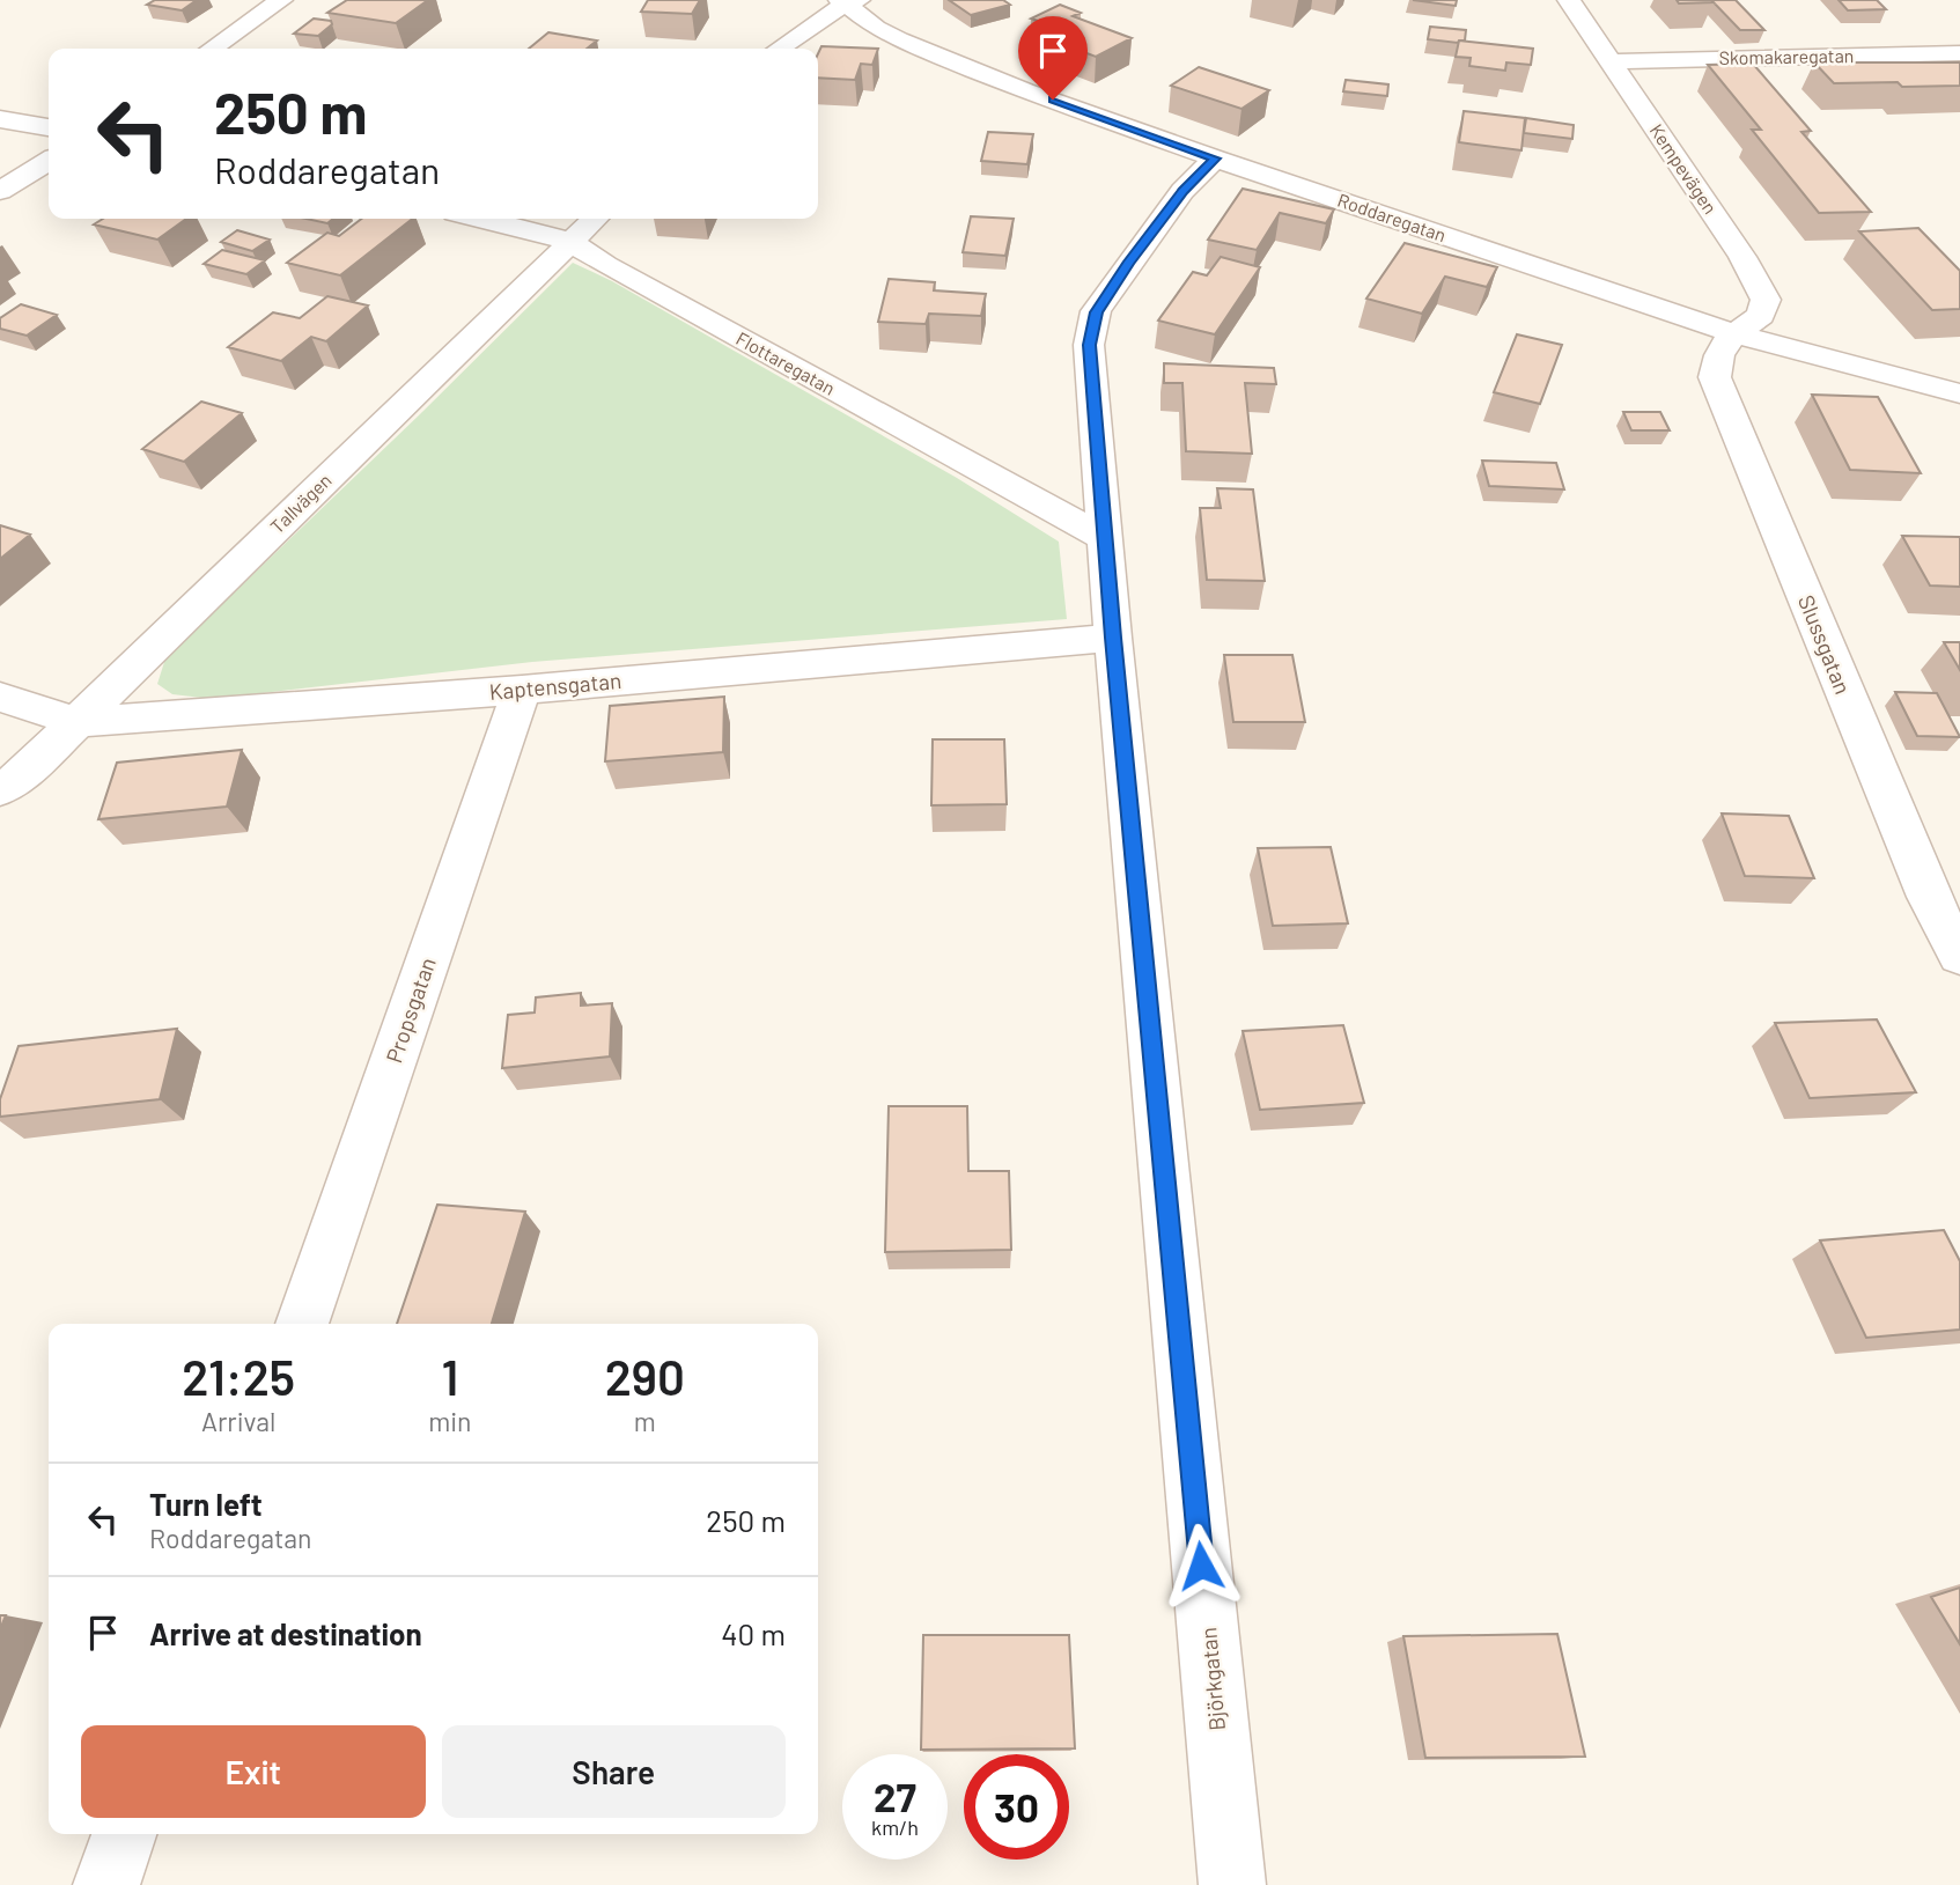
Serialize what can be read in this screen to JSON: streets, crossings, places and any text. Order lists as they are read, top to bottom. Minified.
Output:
{"streets":{"street":["Skomakaregatan","Kempevägen","Roddaregatan","Flottaregatan","Tallvägen","Slussgatan","Kaptensgatan","Propsgatan","Björkgatan"]},"crossings":[["Skomakaregatan","Kempevägen"],["Kempevägen","Roddaregatan"],["Kempevägen","Slussgatan"],["Roddaregatan","Slussgatan"],["Roddaregatan","Björkgatan"],["Flottaregatan","Tallvägen"],["Flottaregatan","Björkgatan"],["Tallvägen","Kaptensgatan"],["Kaptensgatan","Propsgatan"],["Kaptensgatan","Björkgatan"]],"page":{"turn":["250 m","Roddaregatan"],"eta":["21:25","Arrival","1","min","290","m"],"list":[{"name":"Turn left","note":"Roddaregatan","value":"250 m"},{"name":"Arrive at destination","value":"40 m"}],"buttons":["Exit","Share"],"speed":"27 km/h","limit":"30"}}
